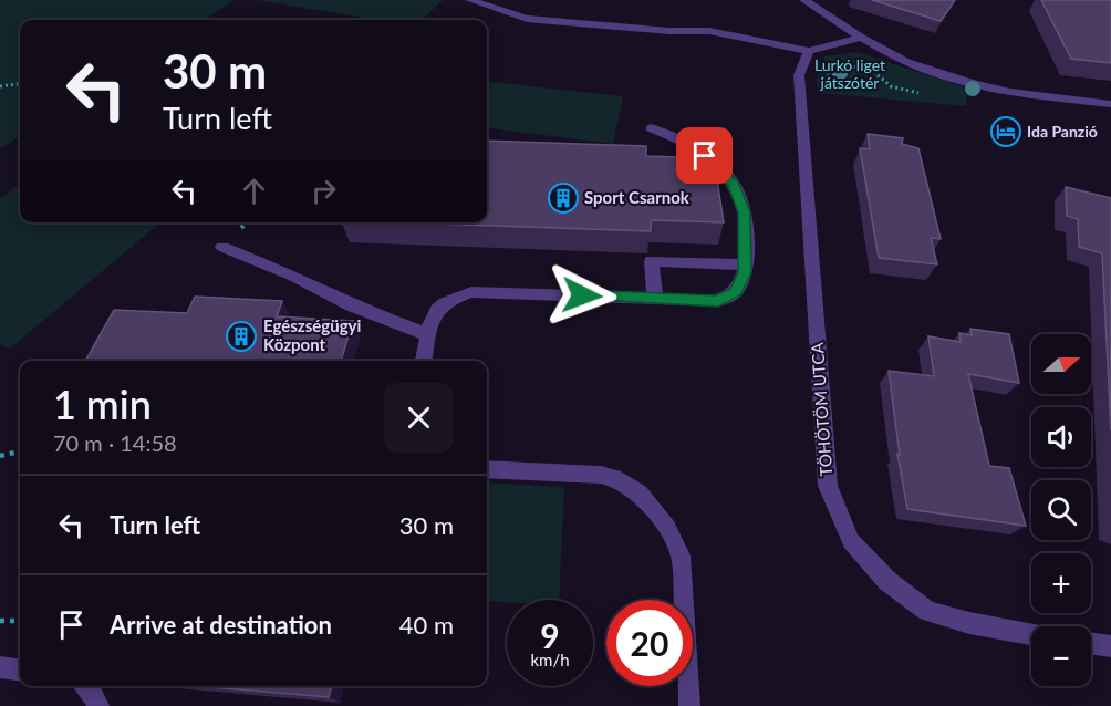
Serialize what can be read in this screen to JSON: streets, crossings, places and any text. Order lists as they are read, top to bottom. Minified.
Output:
{"streets":{"street":["TÖHÖTÖM UTCA"]},"parks":["Lurkó liget játszótér"],"places":{"hotel":["Ida Panzió"],"building":["Sport Csarnok","Egészségügyi Központ"]},"north":"right","page":{"turn":["30 m","Turn left"],"map_buttons":["+","−"],"heading":["1 min","70 m · 14:58"],"list":[{"name":"Turn left","value":"30 m"},{"name":"Arrive at destination","value":"40 m"}],"speed":"9 km/h","limit":"20"}}
